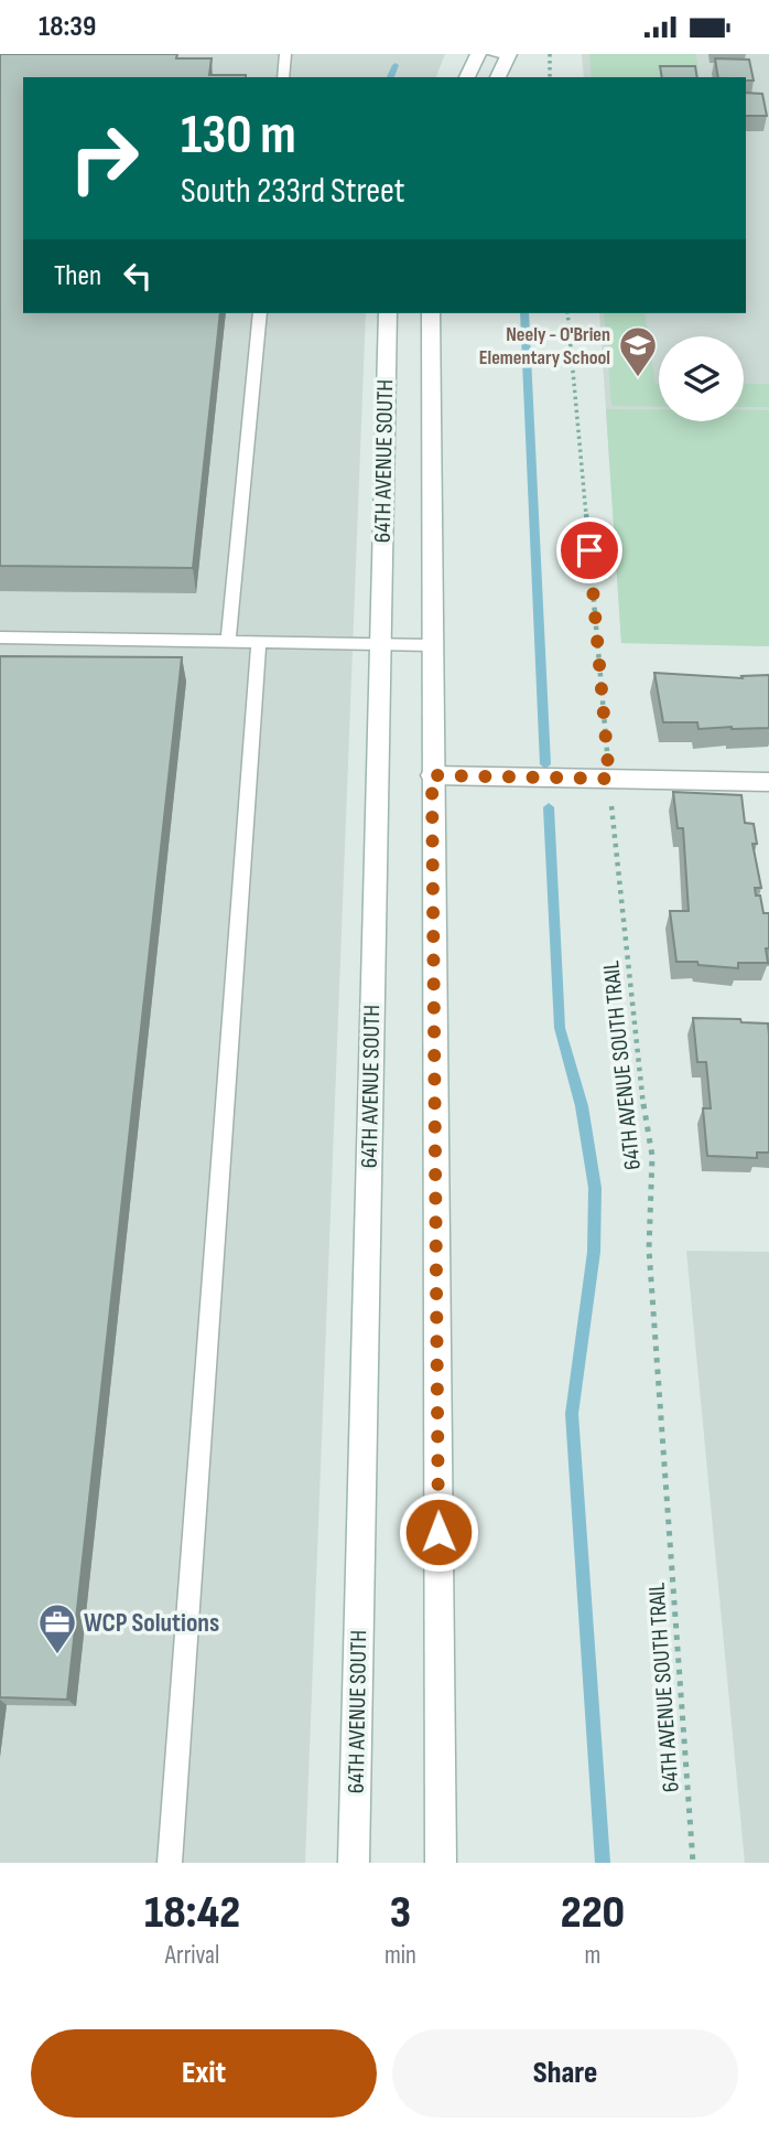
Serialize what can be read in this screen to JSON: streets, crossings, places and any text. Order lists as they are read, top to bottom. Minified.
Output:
{"streets":{"street":["64TH AVENUE SOUTH"],"path":["64TH AVENUE SOUTH TRAIL"]},"places":{"school or university":["Neely - O'Brien Elementary School"],"office":["WCP Solutions"]},"page":{"status":"18:39","turn":["130 m","South 233rd Street"],"then":"Then","eta":["18:42","Arrival","3","min","220","m"],"buttons":["Exit","Share"]}}
